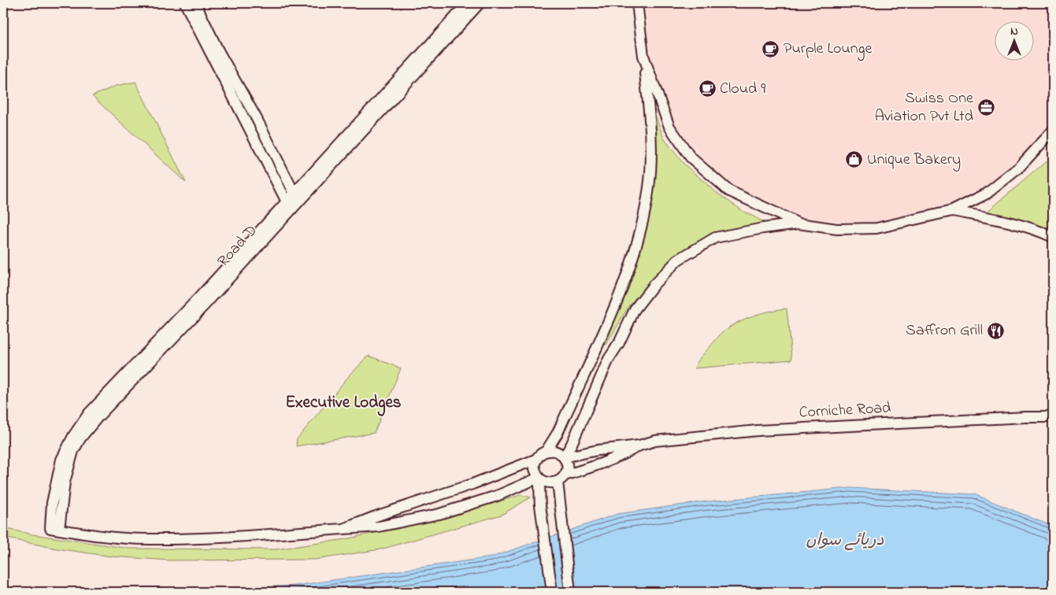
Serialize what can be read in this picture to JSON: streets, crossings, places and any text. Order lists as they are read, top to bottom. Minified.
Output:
{"streets":{"street":["Road D","Corniche Road"]},"districts":["Executive Lodges"],"water":["دریائے سواں"],"places":{"cafe":["Purple Lounge","Cloud 9"],"office":["Swiss One Aviation Pvt Ltd"],"shop":["Unique Bakery"],"restaurant":["Saffron Grill"]},"north":"top"}
